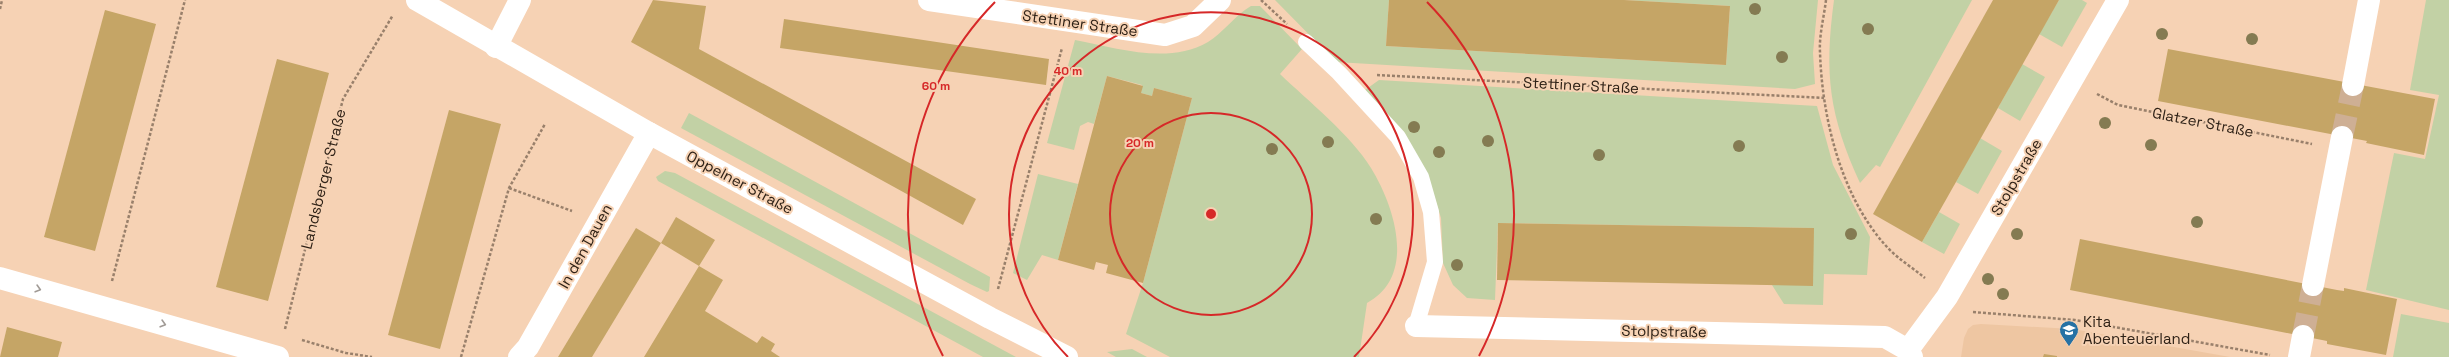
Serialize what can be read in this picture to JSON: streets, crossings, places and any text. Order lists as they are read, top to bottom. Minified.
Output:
{"streets":{"street":["Stettiner Straße","Stolpstraße","Oppelner Straße","In den Dauen"],"path":["Glatzer Straße","Landsberger Straße"]},"crossings":[["Glatzer Straße","Stolpstraße"],["Oppelner Straße","In den Dauen"]],"places":{"school or university":["Kita Abenteuerland"]},"rings":["40 m","60 m","20 m"]}
